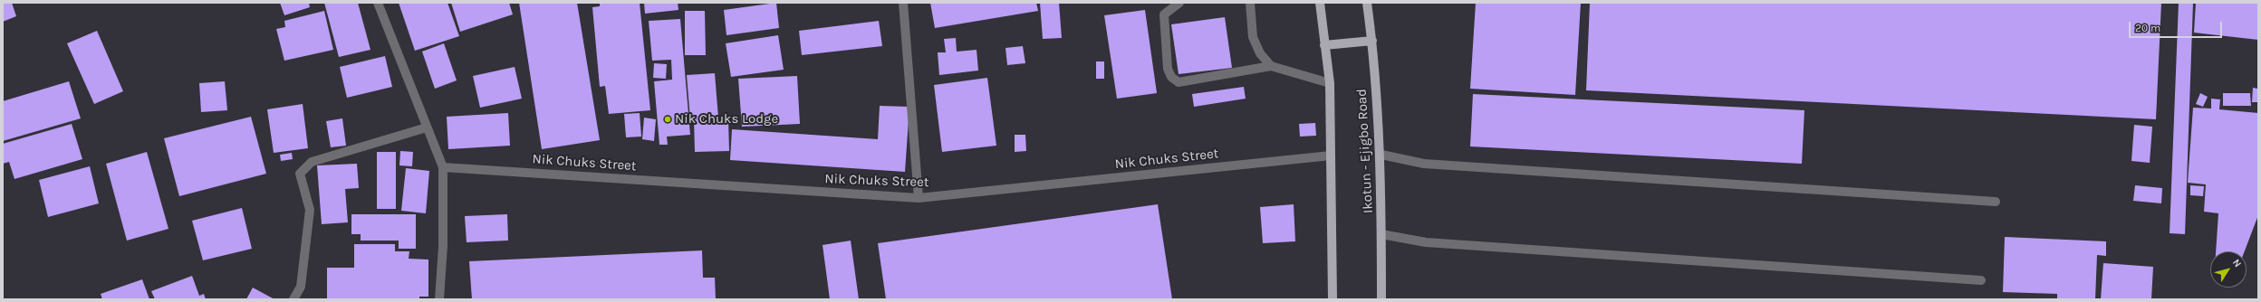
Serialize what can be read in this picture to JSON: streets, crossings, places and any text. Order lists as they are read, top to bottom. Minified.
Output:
{"streets":{"main road":["Ikotun - Ejigbo Road"],"street":["Nik Chuks Street"]},"places":["Nik Chuks Lodge"],"scale_bar":"20 m","north":"top right"}
